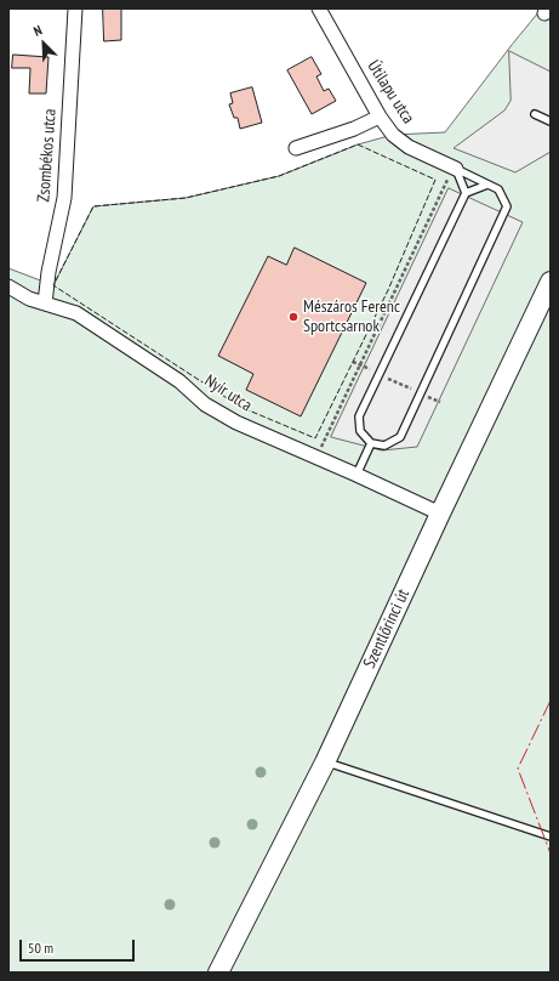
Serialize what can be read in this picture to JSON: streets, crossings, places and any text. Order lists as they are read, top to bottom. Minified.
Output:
{"streets":{"main road":["Szentlőrinci út"],"street":["Útilapu utca","Zsombékos utca","Nyír utca"]},"crossings":[["Zsombékos utca","Nyír utca"],["Nyír utca","Szentlőrinci út"]],"places":["Mészáros Ferenc Sportcsarnok"],"scale_bar":"50 m","north":"top left"}
